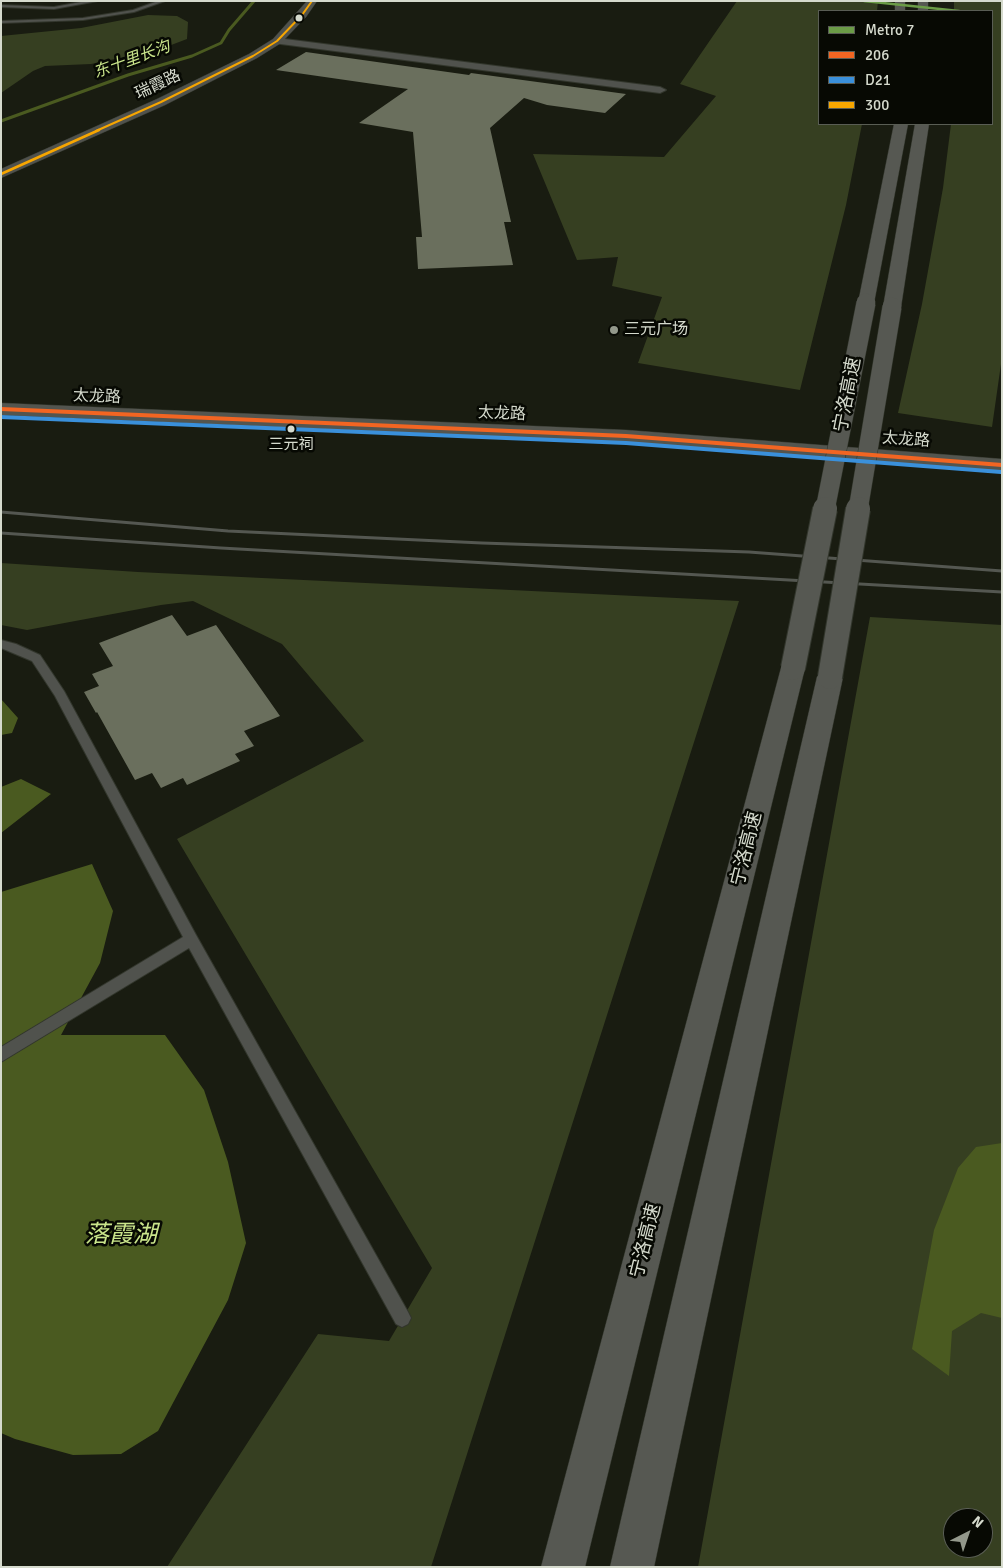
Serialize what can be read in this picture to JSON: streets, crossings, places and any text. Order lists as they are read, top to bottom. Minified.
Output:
{"streets":{"highway":["宁洛高速"],"main road":["太龙路"],"street":["瑞霞路"]},"water":["东十里长沟","落霞湖"],"places":["三元广场","三元祠"],"lines":["metro line 7","transit line 300","transit line 206","transit line D21"],"legend":["Metro 7","206","D21","300"],"north":"top right"}
